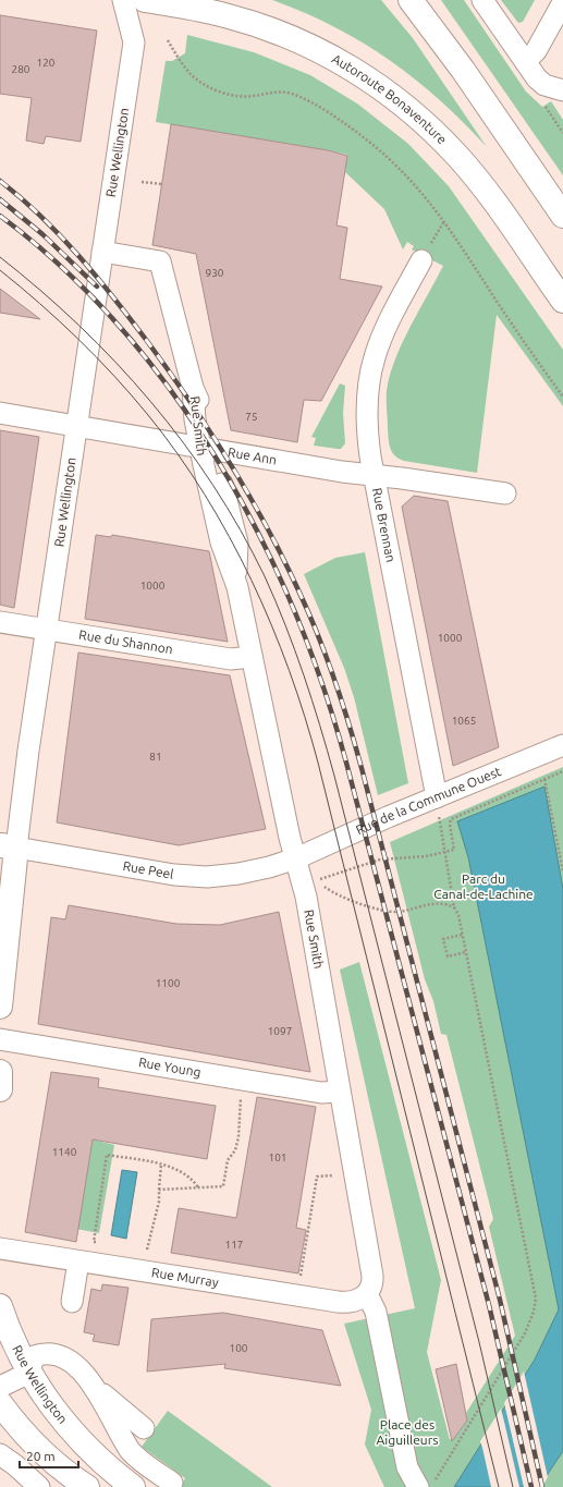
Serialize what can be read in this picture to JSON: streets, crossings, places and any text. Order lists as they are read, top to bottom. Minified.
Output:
{"streets":{"main road":["Autoroute Bonaventure","Rue Wellington"],"street":["Rue Smith","Rue Ann","Rue Brennan","Rue du Shannon","Rue de la Commune Ouest","Rue Peel","Rue Young","Rue Murray"]},"crossings":[["Rue Wellington","Rue Smith"],["Rue Wellington","Rue Ann"],["Rue Wellington","Rue du Shannon"],["Rue Wellington","Rue Peel"],["Rue Smith","Rue Ann"],["Rue Smith","Rue du Shannon"],["Rue Smith","Rue de la Commune Ouest"],["Rue Smith","Rue Peel"],["Rue Smith","Rue Young"],["Rue Smith","Rue Murray"],["Rue Ann","Rue Brennan"],["Rue Brennan","Rue de la Commune Ouest"],["Rue de la Commune Ouest","Rue Peel"]],"parks":["Parc du Canal-de-Lachine","Place des Aiguilleurs"],"house_numbers":["120","280","930","75","1000","1000","1065","81","1100","1097","1140","101","117","100"],"scale_bar":"20 m"}
